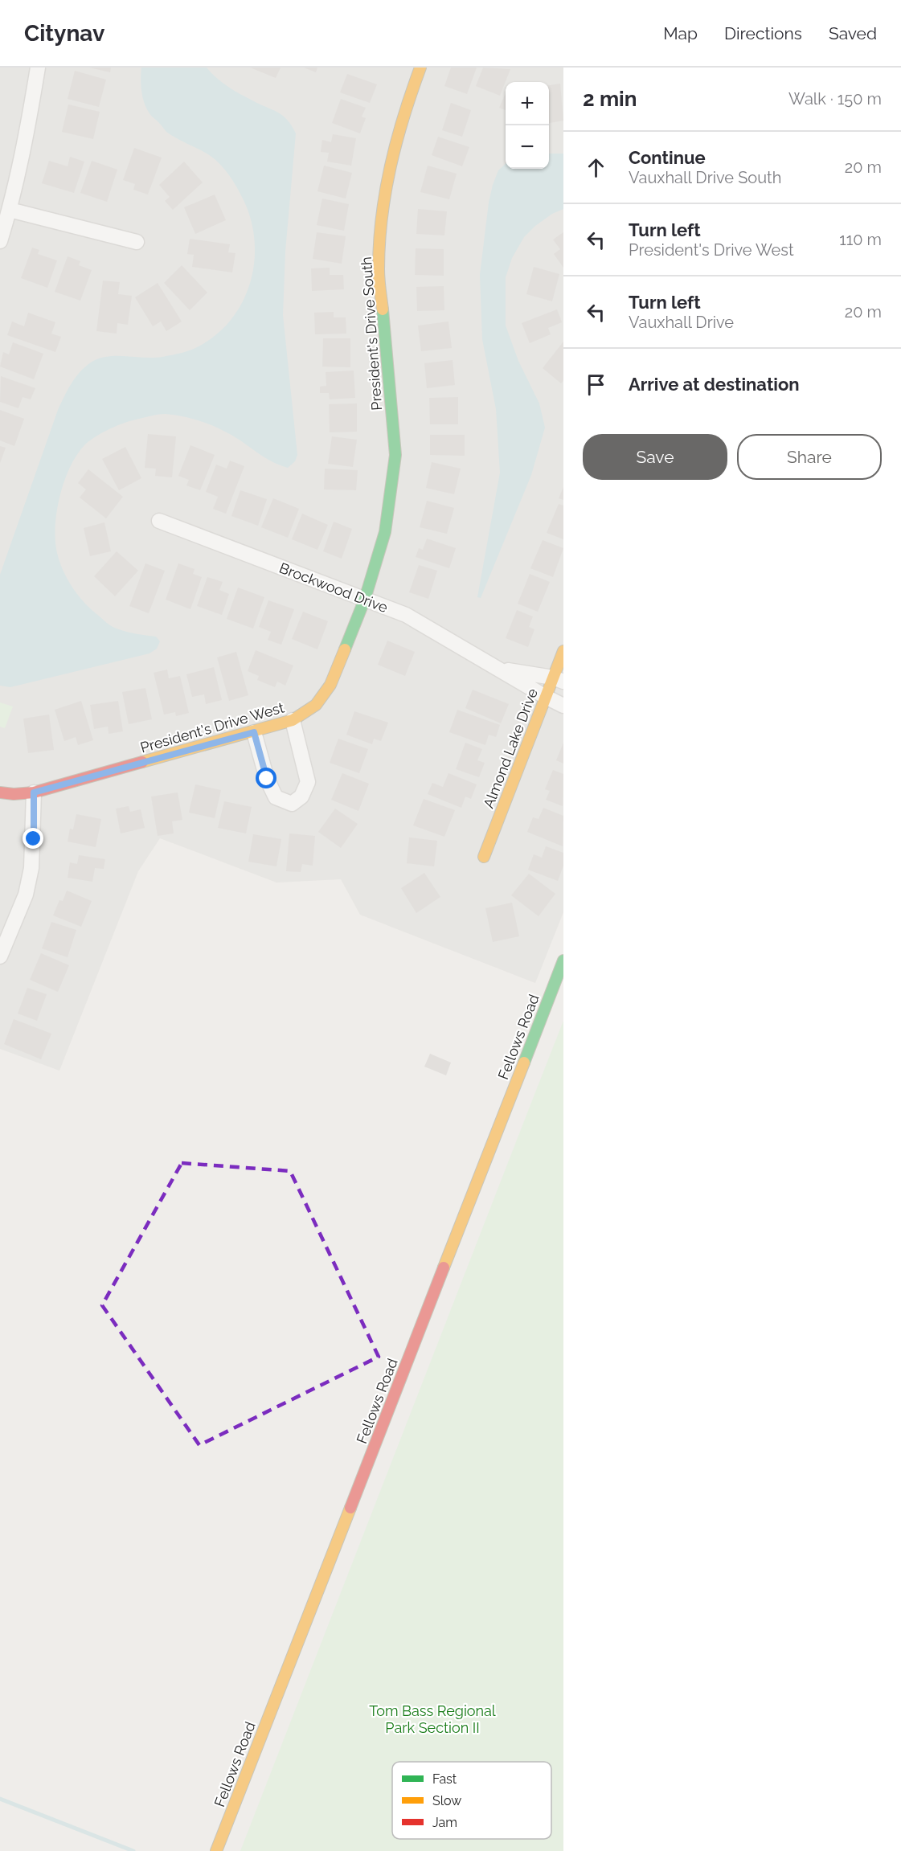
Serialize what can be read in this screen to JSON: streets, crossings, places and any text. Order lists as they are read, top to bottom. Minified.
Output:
{"streets":{"street":["President's Drive South","Brockwood Drive","President's Drive West","Almond Lake Drive","Fellows Road"]},"crossings":[["President's Drive South","Brockwood Drive"],["President's Drive South","President's Drive West"],["Brockwood Drive","President's Drive West"],["Brockwood Drive","Almond Lake Drive"]],"parks":["Tom Bass Regional Park Section II"],"legend":["Fast","Slow","Jam"],"page":{"header":"Citynav","nav":["Map","Directions","Saved"],"heading":["2 min","Walk · 150 m"],"map_buttons":["+","−"],"list":[["Continue","Vauxhall Drive South","20 m"],["Turn left","President's Drive West","110 m"],["Turn left","Vauxhall Drive","20 m"],"Arrive at destination"],"buttons":["Save","Share"]}}
